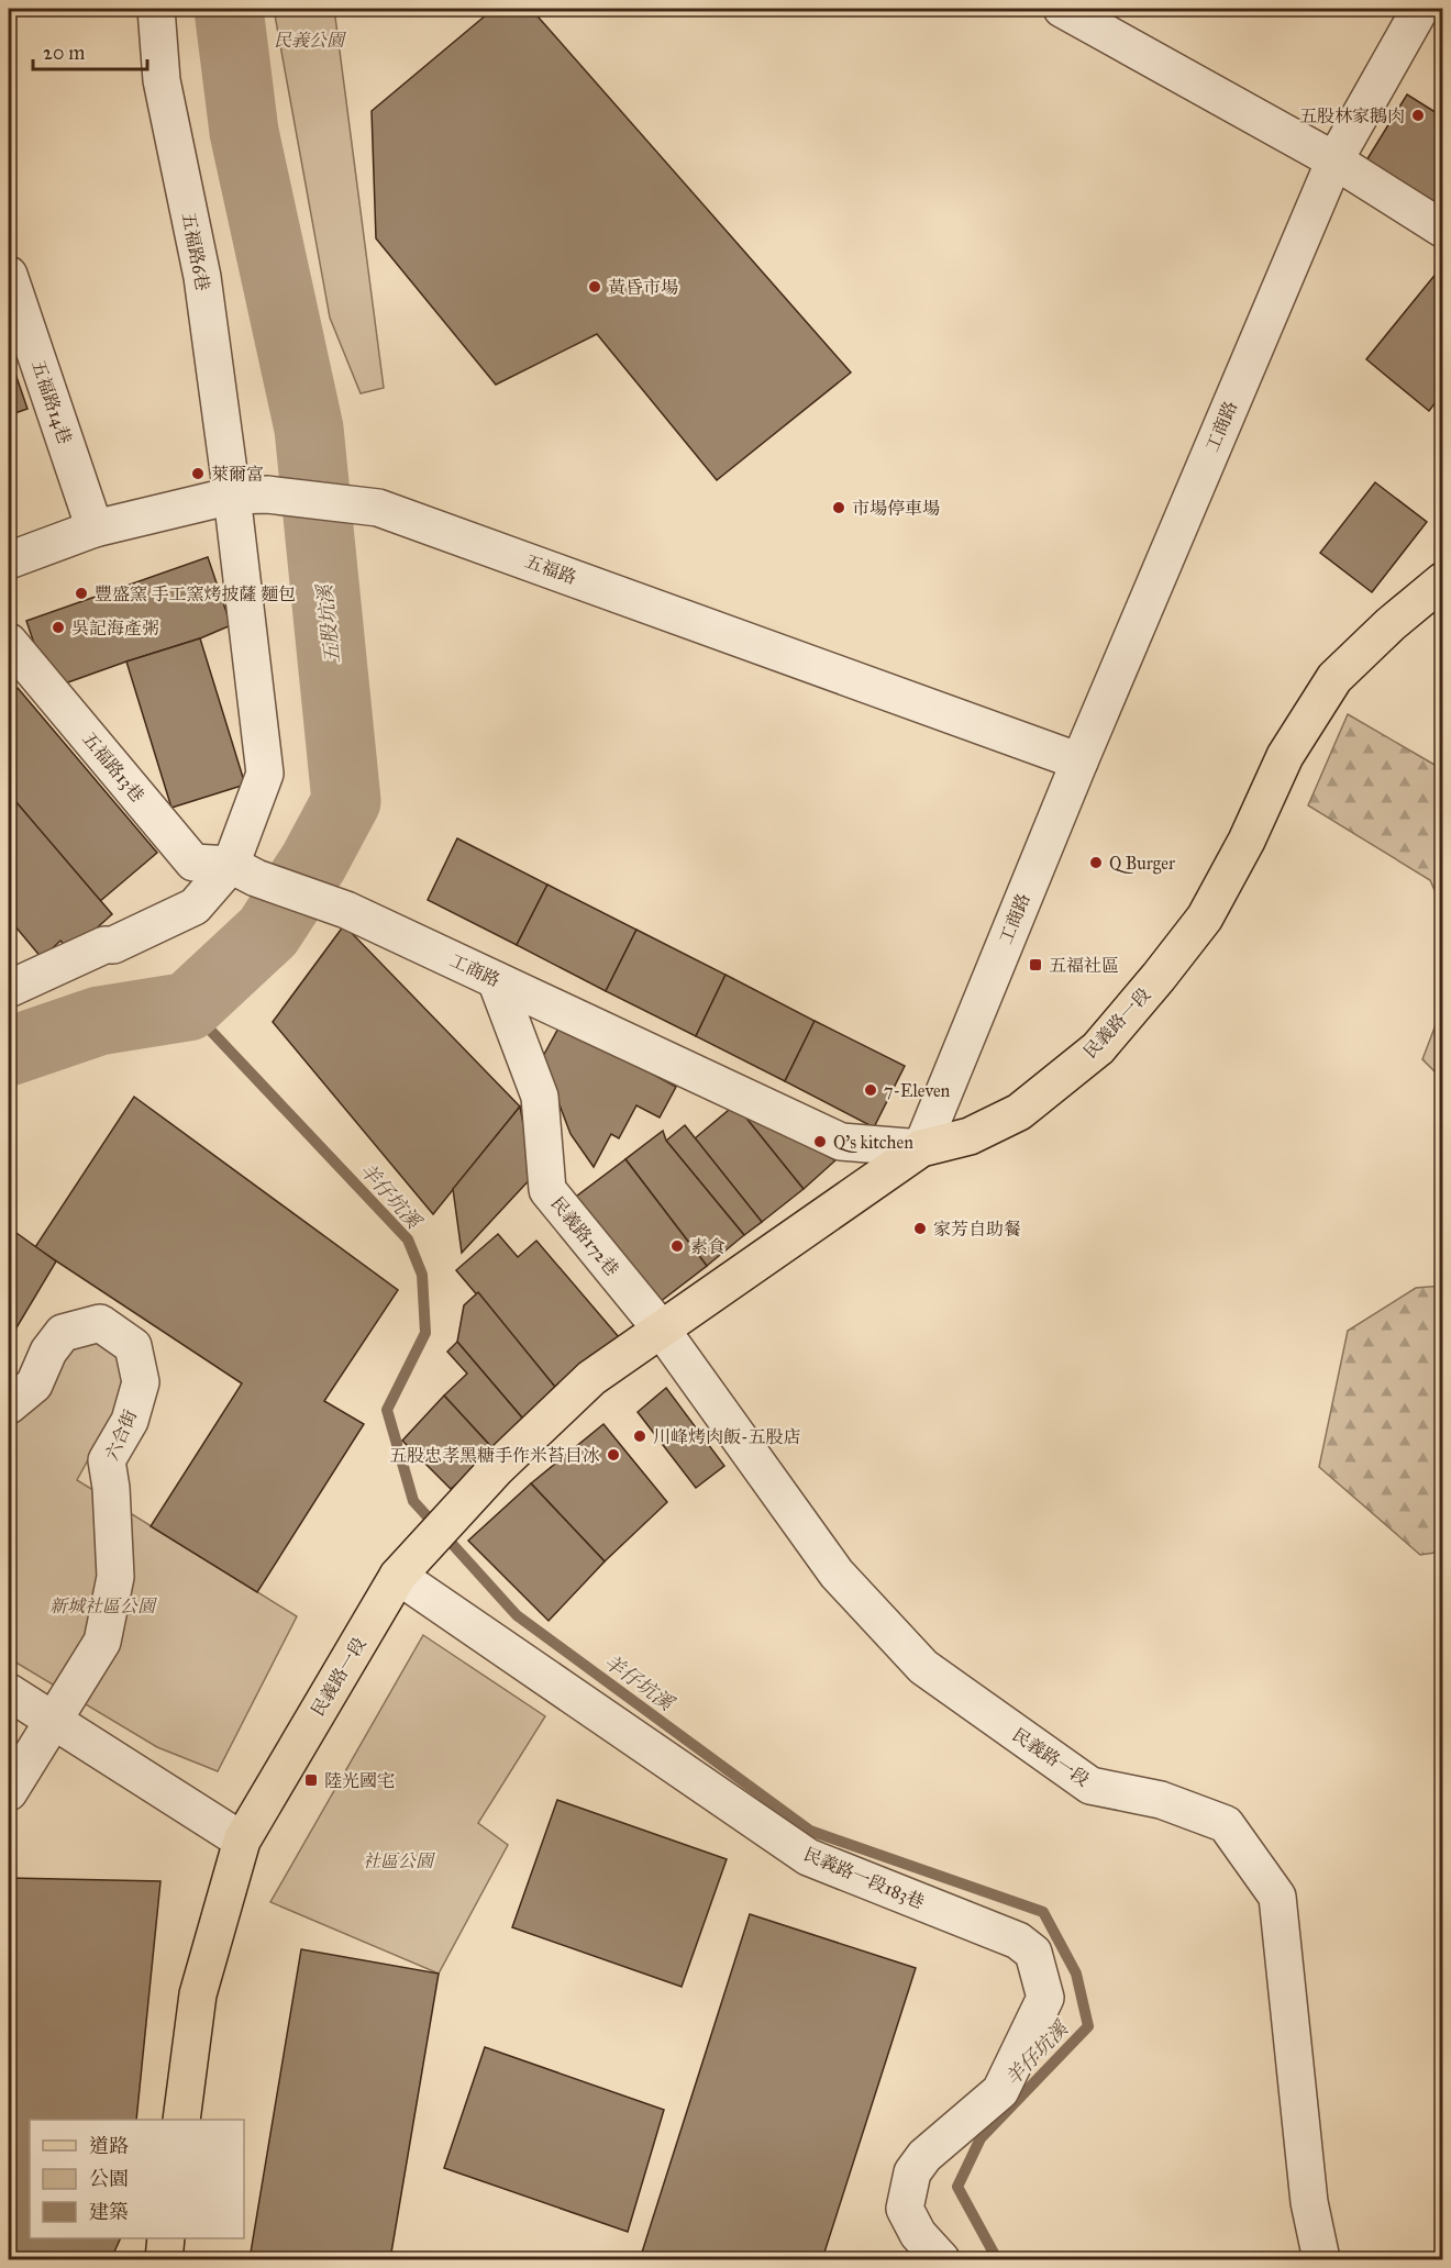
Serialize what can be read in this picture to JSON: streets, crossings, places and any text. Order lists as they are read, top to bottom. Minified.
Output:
{"streets":{"main road":["民義路一段"],"street":["五福路6巷","五福路14巷","工商路","五福路","五福路13巷","民義路172巷","六合街","民義路一段183巷"]},"crossings":[["五福路6巷","工商路"],["五福路6巷","五福路"],["五福路6巷","五福路13巷"],["五福路14巷","五福路"],["工商路","五福路"],["工商路","五福路13巷"],["工商路","民義路一段"],["工商路","民義路172巷"],["民義路一段","民義路172巷"],["民義路一段","民義路一段183巷"]],"water":["五股坑溪","羊仔坑溪"],"parks":["民義公園","新城社區公園","社區公園"],"places":{"other":["五股林家鵝肉","黃昏市場","萊爾富","市場停車場","豐盛窯 手工窯烤披薩 麵包","吳記海產粥","Q Burger","7-Eleven","Q's kitchen","家芳自助餐","素食","川峰烤肉飯-五股店","五股忠孝黑糖手作米苔目冰"],"transit":["五福社區","陸光國宅"]},"legend":["道路","公園","建築"],"scale_bar":"20 m"}
